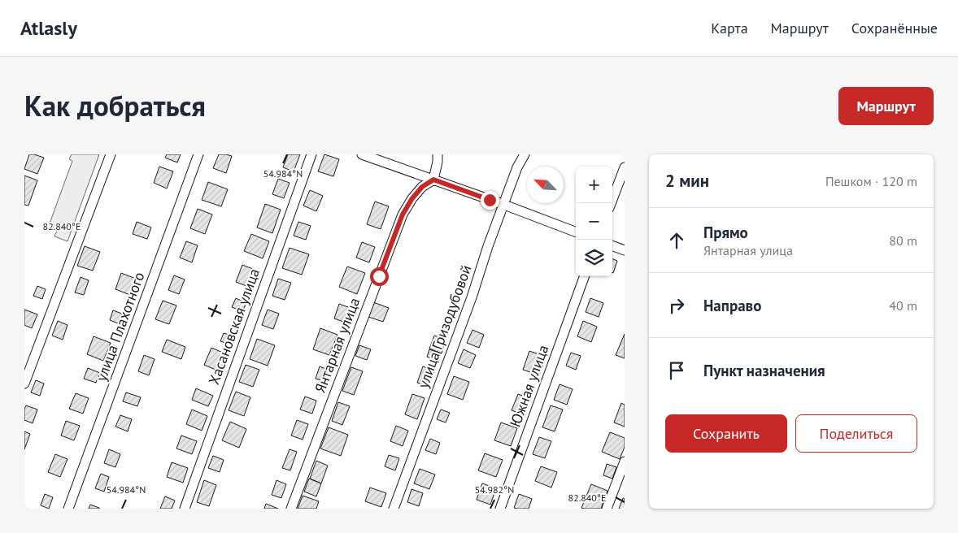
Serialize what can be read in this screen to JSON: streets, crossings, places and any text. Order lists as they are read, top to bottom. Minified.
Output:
{"streets":{"street":["улица Плахотного","Хасановская улица","улица Гризодубовой","Янтарная улица","Южная улица"]},"north":"top left","page":{"header":"Atlasly","nav":["Карта","Маршрут","Сохранённые"],"title":"Как добраться","buttons":["Маршрут",["Сохранить","Поделиться"]],"heading":["2 мин","Пешком · 120 m"],"map_buttons":["+","−"],"list":[["Прямо","Янтарная улица","80 m"],["Направо","40 m"],"Пункт назначения"]},"coordinates":["54.984°N","82.840°E","54.982°N"]}
